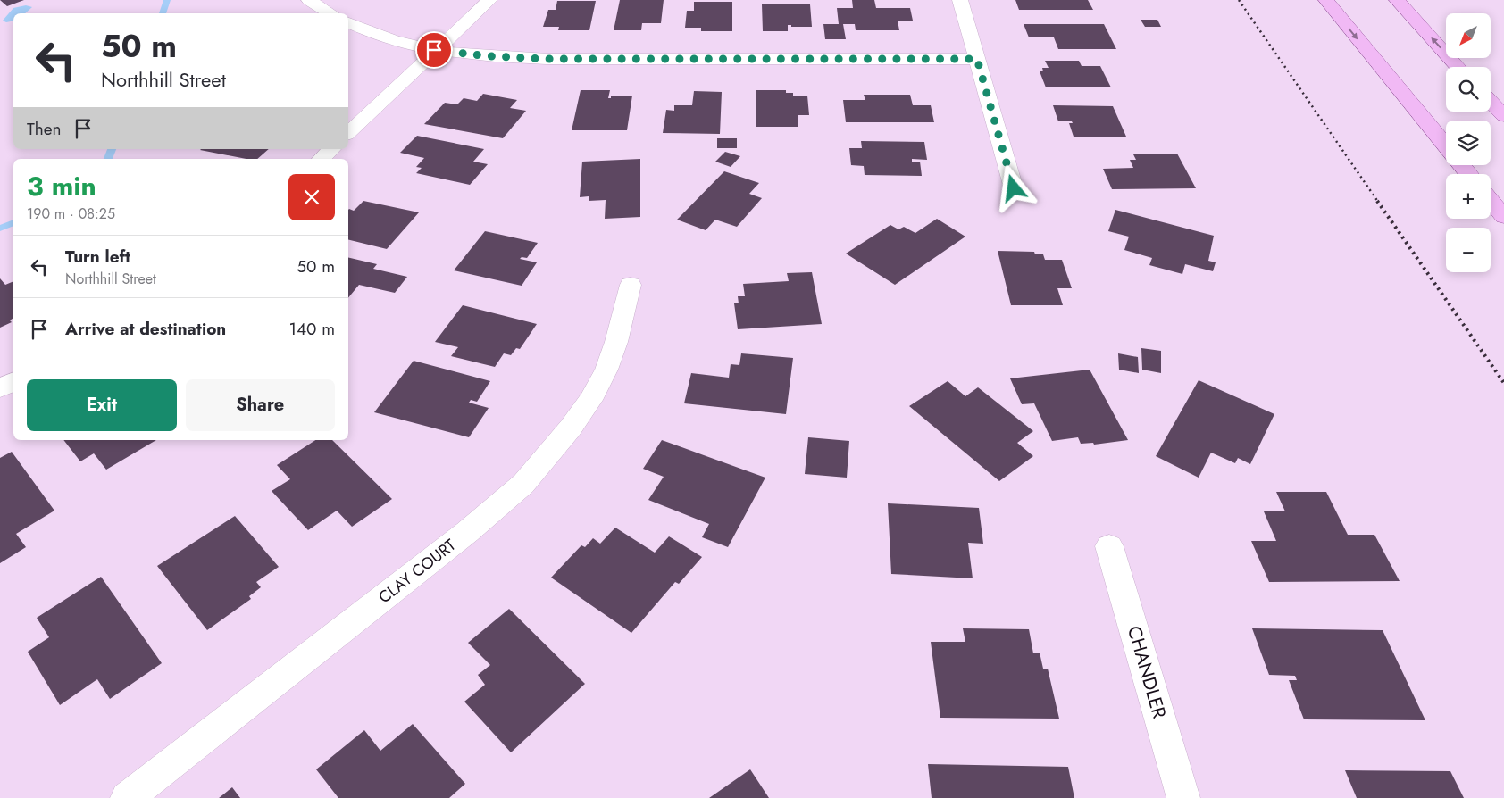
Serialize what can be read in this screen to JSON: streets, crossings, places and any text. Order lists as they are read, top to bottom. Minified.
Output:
{"streets":{"street":["CLAY COURT","CHANDLER"]},"north":"bottom left","page":{"map_buttons":["+","−"],"turn":["50 m","Northhill Street"],"then":"Then","heading":["3 min","190 m · 08:25"],"list":[{"name":"Turn left","note":"Northhill Street","value":"50 m"},{"name":"Arrive at destination","value":"140 m"}],"buttons":["Exit","Share"]}}
